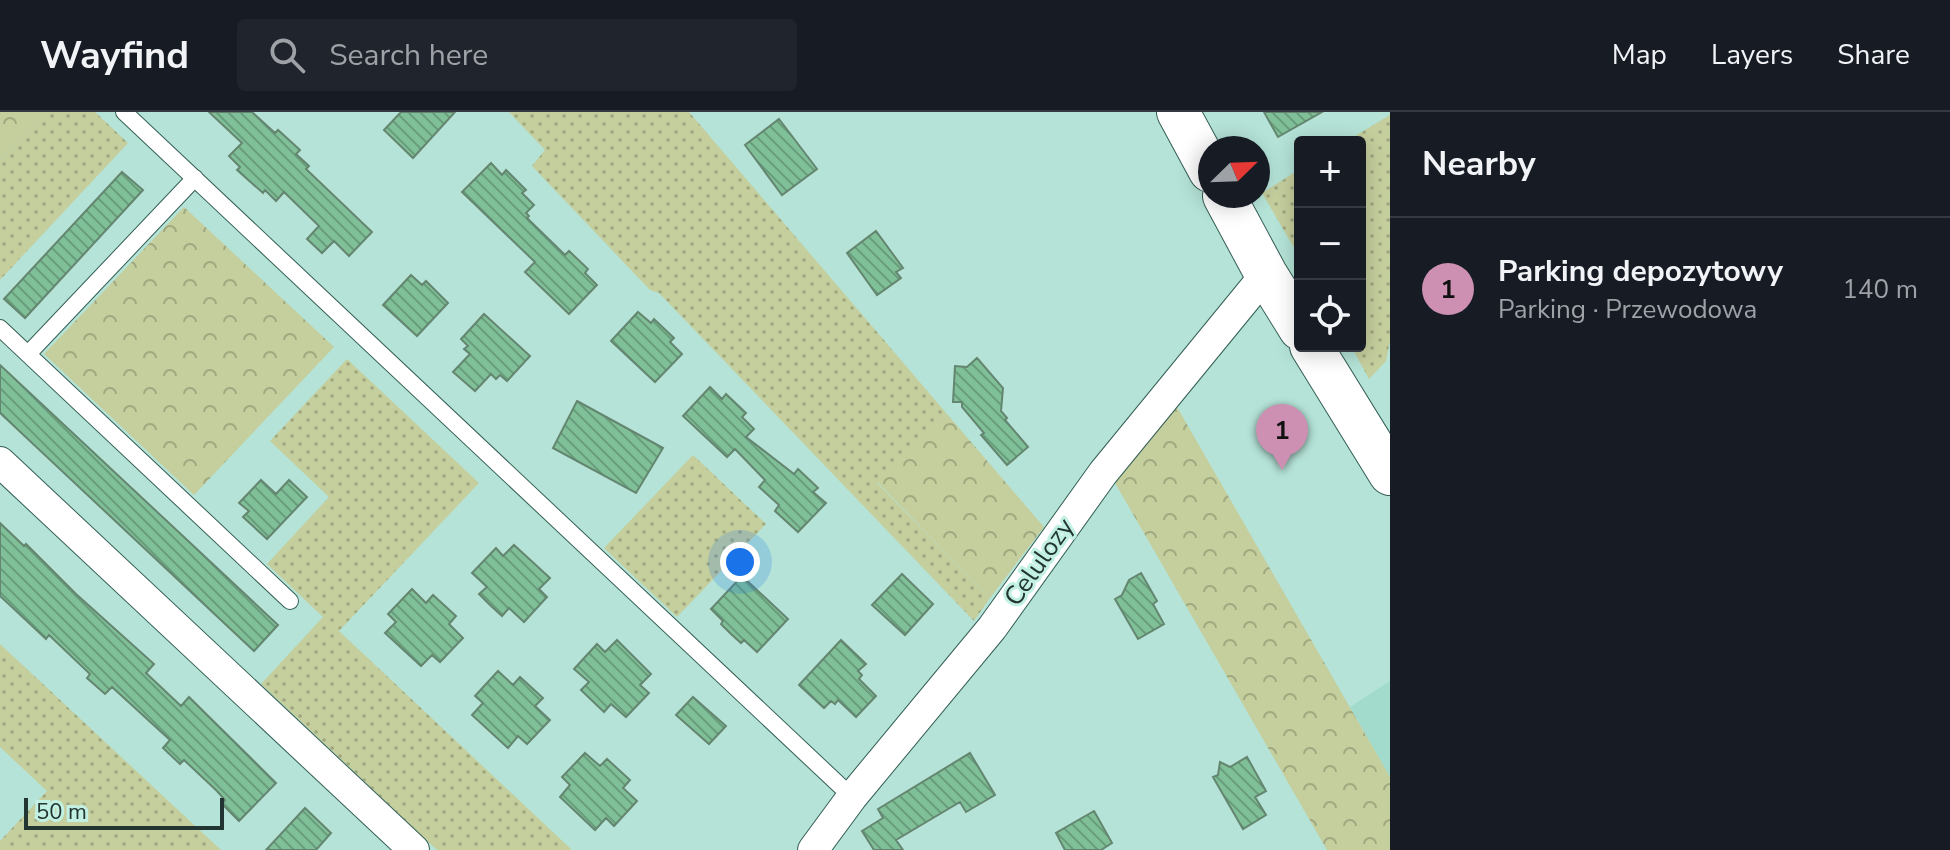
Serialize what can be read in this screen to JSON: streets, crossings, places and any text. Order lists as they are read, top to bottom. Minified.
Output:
{"streets":{"street":["Celulozy"]},"scale_bar":"50 m","north":"top right","page":{"header":"Wayfind","search":"Search here","nav":["Map","Layers","Share"],"heading":"Nearby","map_buttons":["+","−"],"list":[{"mark":"1","name":"Parking depozytowy","note":"Parking · Przewodowa","value":"140 m"}],"pins":"1","scale":"50 m"}}
